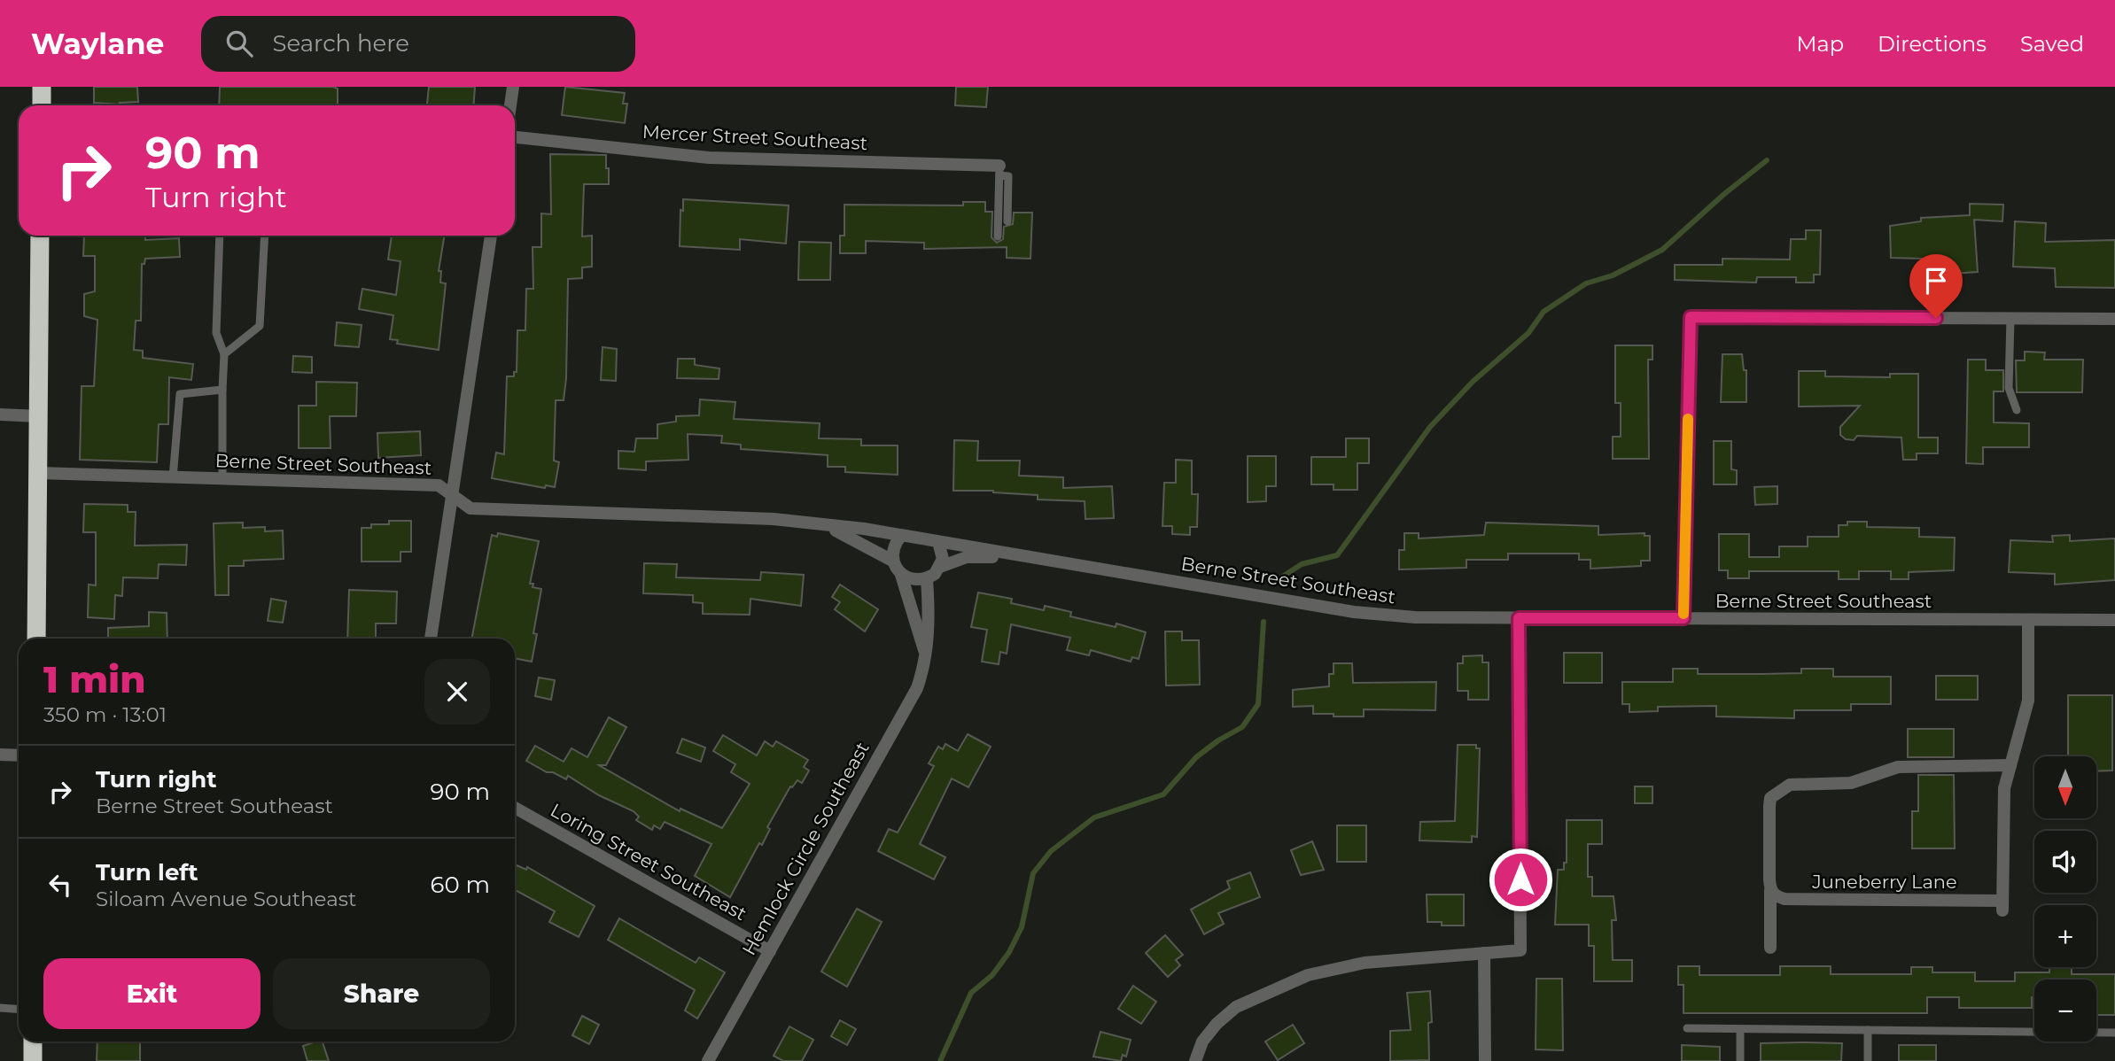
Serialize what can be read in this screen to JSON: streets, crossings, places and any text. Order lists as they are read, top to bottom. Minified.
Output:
{"streets":{"street":["Mercer Street Southeast","Berne Street Southeast","Hemlock Circle Southeast","Loring Street Southeast","Juneberry Lane"]},"crossings":[["Berne Street Southeast","Hemlock Circle Southeast"],["Hemlock Circle Southeast","Loring Street Southeast"]],"north":"bottom","page":{"header":"Waylane","search":"Search here","nav":["Map","Directions","Saved"],"turn":["90 m","Turn right"],"heading":["1 min","350 m · 13:01"],"list":[{"name":"Turn right","note":"Berne Street Southeast","value":"90 m"},{"name":"Turn left","note":"Siloam Avenue Southeast","value":"60 m"}],"map_buttons":["+","−"],"buttons":["Exit","Share"]}}
